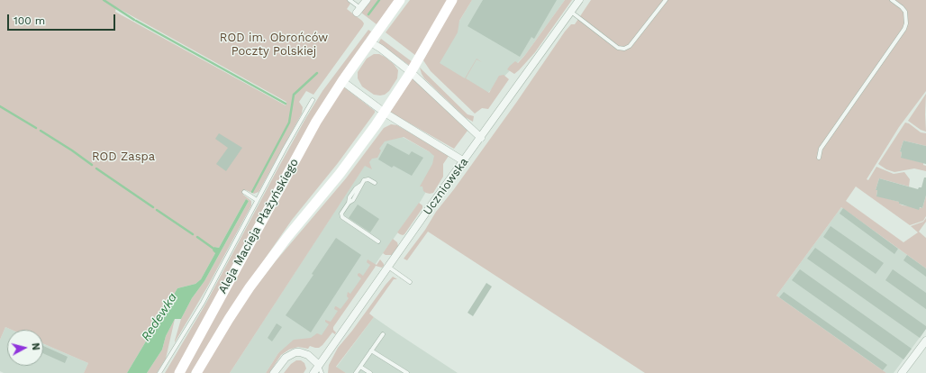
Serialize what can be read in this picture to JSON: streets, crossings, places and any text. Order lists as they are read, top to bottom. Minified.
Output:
{"streets":{"main road":["Aleja Macieja Płażyńskiego"],"street":["Uczniowska"]},"water":["Redewka"],"parks":["ROD im. Obrońców Poczty Polskiej","ROD Zaspa"],"scale_bar":"100 m","north":"right"}
